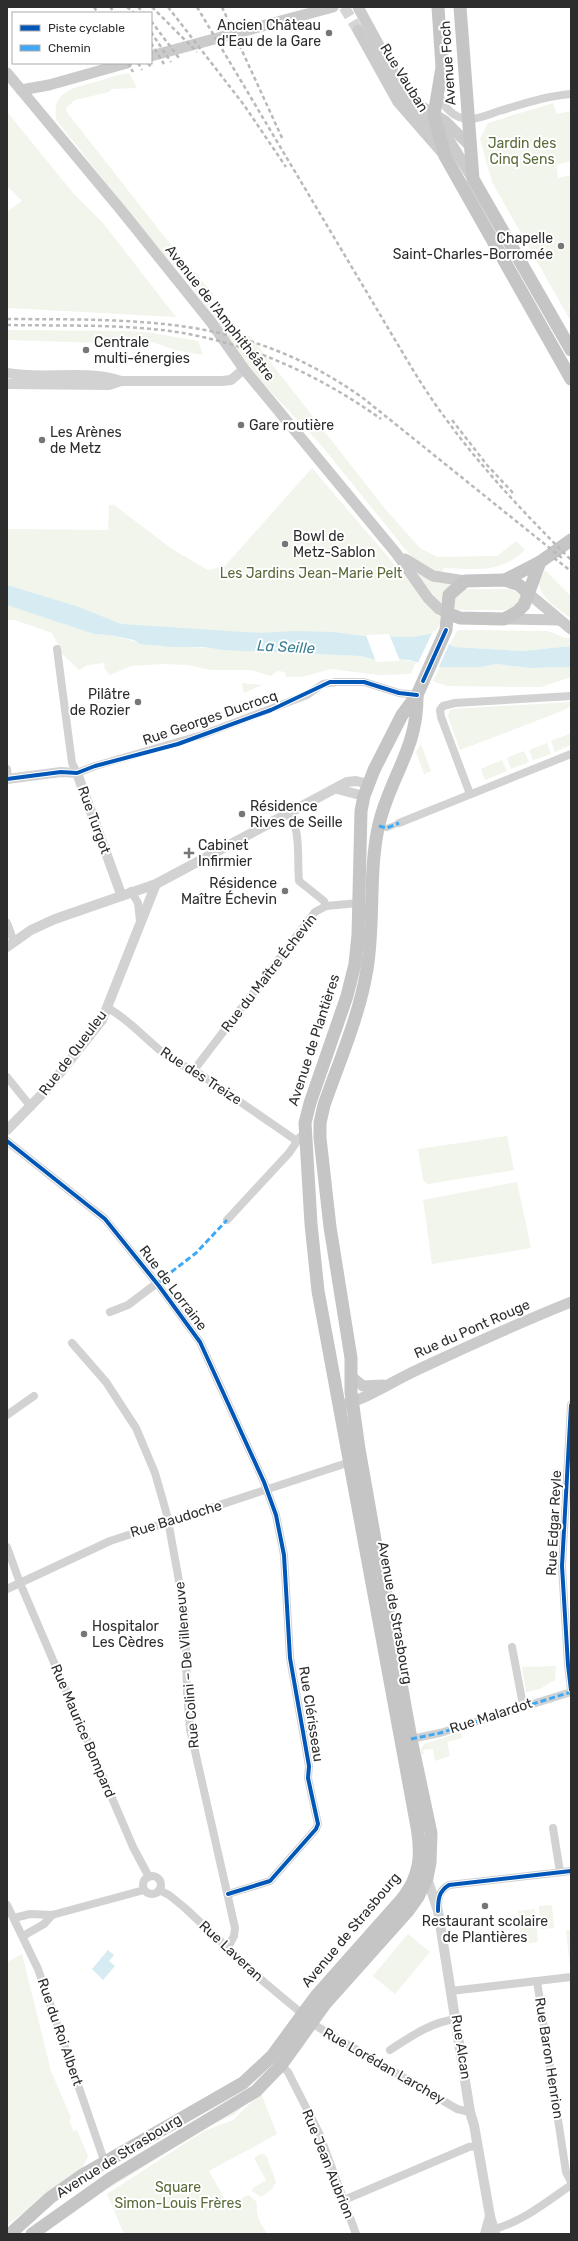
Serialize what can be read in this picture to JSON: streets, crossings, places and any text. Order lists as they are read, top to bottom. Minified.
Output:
{"streets":{"main road":["Avenue Foch","Rue Vauban","Avenue de l'Amphithéâtre","Avenue de Plantières","Rue du Pont Rouge","Avenue de Strasbourg"],"street":["Rue Georges Ducrocq","Rue Turgot","Rue du Maître Échevin","Rue de Queuleu","Rue des Treize","Rue de Lorraine","Rue Baudoche","Rue Edgar Reyle","Rue Colini – De Villeneuve","Rue Clérisseau","Rue Malardot","Rue Maurice Bompard","Rue Laveran","Rue du Roi Albert","Rue Alcan","Rue Baron Henrion","Rue Lorédan Larchey","Rue Jean Aubrion"]},"crossings":[["Avenue Foch","Rue Vauban"],["Avenue de l'Amphithéâtre","Avenue de Plantières"],["Rue Georges Ducrocq","Rue Turgot"],["Rue Georges Ducrocq","Avenue de Plantières"],["Rue du Maître Échevin","Avenue de Plantières"],["Rue du Maître Échevin","Rue des Treize"],["Avenue de Plantières","Rue des Treize"],["Avenue de Plantières","Rue du Pont Rouge"],["Avenue de Plantières","Avenue de Strasbourg"],["Rue de Queuleu","Rue des Treize"],["Rue de Lorraine","Rue Baudoche"],["Rue de Lorraine","Rue Clérisseau"],["Rue du Pont Rouge","Avenue de Strasbourg"],["Rue Baudoche","Avenue de Strasbourg"],["Rue Baudoche","Rue Colini – De Villeneuve"],["Rue Baudoche","Rue Clérisseau"],["Rue Baudoche","Rue Maurice Bompard"],["Rue Edgar Reyle","Rue Malardot"],["Avenue de Strasbourg","Rue Malardot"],["Avenue de Strasbourg","Rue Laveran"],["Avenue de Strasbourg","Rue du Roi Albert"],["Avenue de Strasbourg","Rue Alcan"],["Avenue de Strasbourg","Rue Lorédan Larchey"],["Avenue de Strasbourg","Rue Jean Aubrion"],["Rue Colini – De Villeneuve","Rue Clérisseau"],["Rue Colini – De Villeneuve","Rue Laveran"],["Rue Maurice Bompard","Rue Laveran"],["Rue Laveran","Rue Lorédan Larchey"],["Rue Alcan","Rue Lorédan Larchey"]],"water":["La Seille"],"parks":["Jardin des Cinq Sens","Les Jardins Jean-Marie Pelt","Square Simon-Louis Frères"],"places":{"other":["Ancien Château d'Eau de la Gare","Chapelle Saint-Charles-Borromée","Centrale multi-énergies","Gare routière","Les Arènes de Metz","Bowl de Metz-Sablon","Pilâtre de Rozier","Résidence Rives de Seille","Résidence Maître Échevin","Hospitalor Les Cèdres","Restaurant scolaire de Plantières"],"health":["Cabinet Infirmier"]},"legend":["Piste cyclable","Chemin"]}
